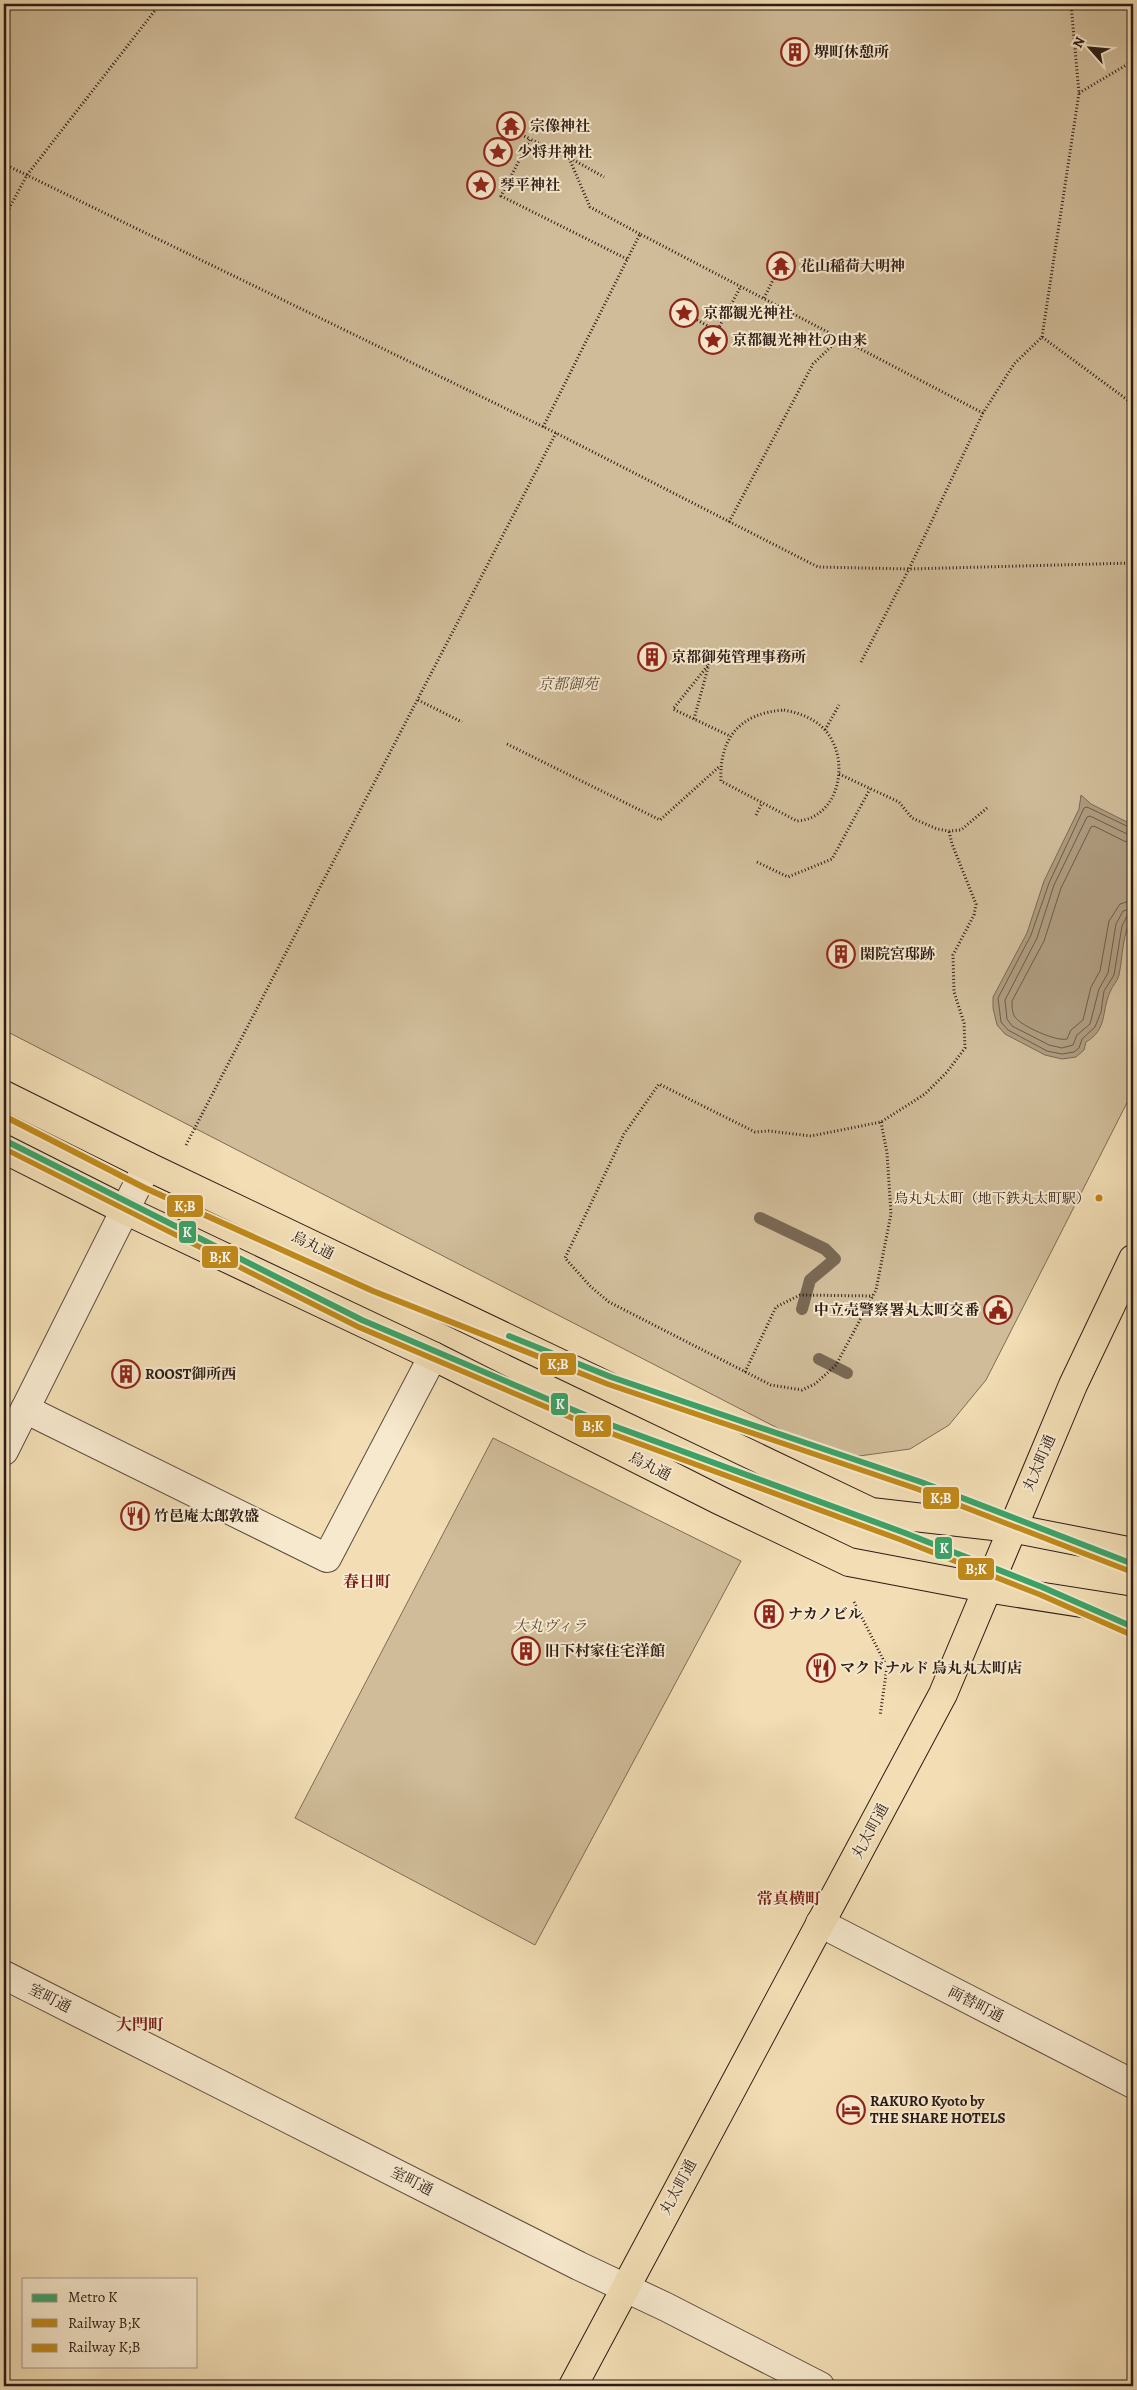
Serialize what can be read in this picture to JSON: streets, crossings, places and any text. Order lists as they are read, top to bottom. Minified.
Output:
{"streets":{"main road":["烏丸通","丸太町通"],"street":["室町通","両替町通"]},"crossings":[["烏丸通","丸太町通"],["丸太町通","室町通"],["丸太町通","両替町通"]],"districts":["春日町","常真横町","大門町"],"parks":["京都御苑","大丸ヴィラ"],"places":{"building":["堺町休憩所","京都御苑管理事務所","閑院宮邸跡","ROOST御所西","ナカノビル","旧下村家住宅洋館"],"temple":["宗像神社","花山稲荷大明神"],"place":["少将井神社","琴平神社","京都観光神社","京都観光神社の由来"],"other":["烏丸丸太町（地下鉄丸太町駅）"],"public building":["中立売警察署丸太町交番"],"restaurant":["竹邑庵太郎敦盛","マクドナルド 烏丸丸太町店"],"hotel":["RAKURO Kyoto by THE SHARE HOTELS"]},"lines":["rail line K;B","metro line K","rail line B;K"],"legend":["Metro K","Railway B;K","Railway K;B"],"north":"top left"}
